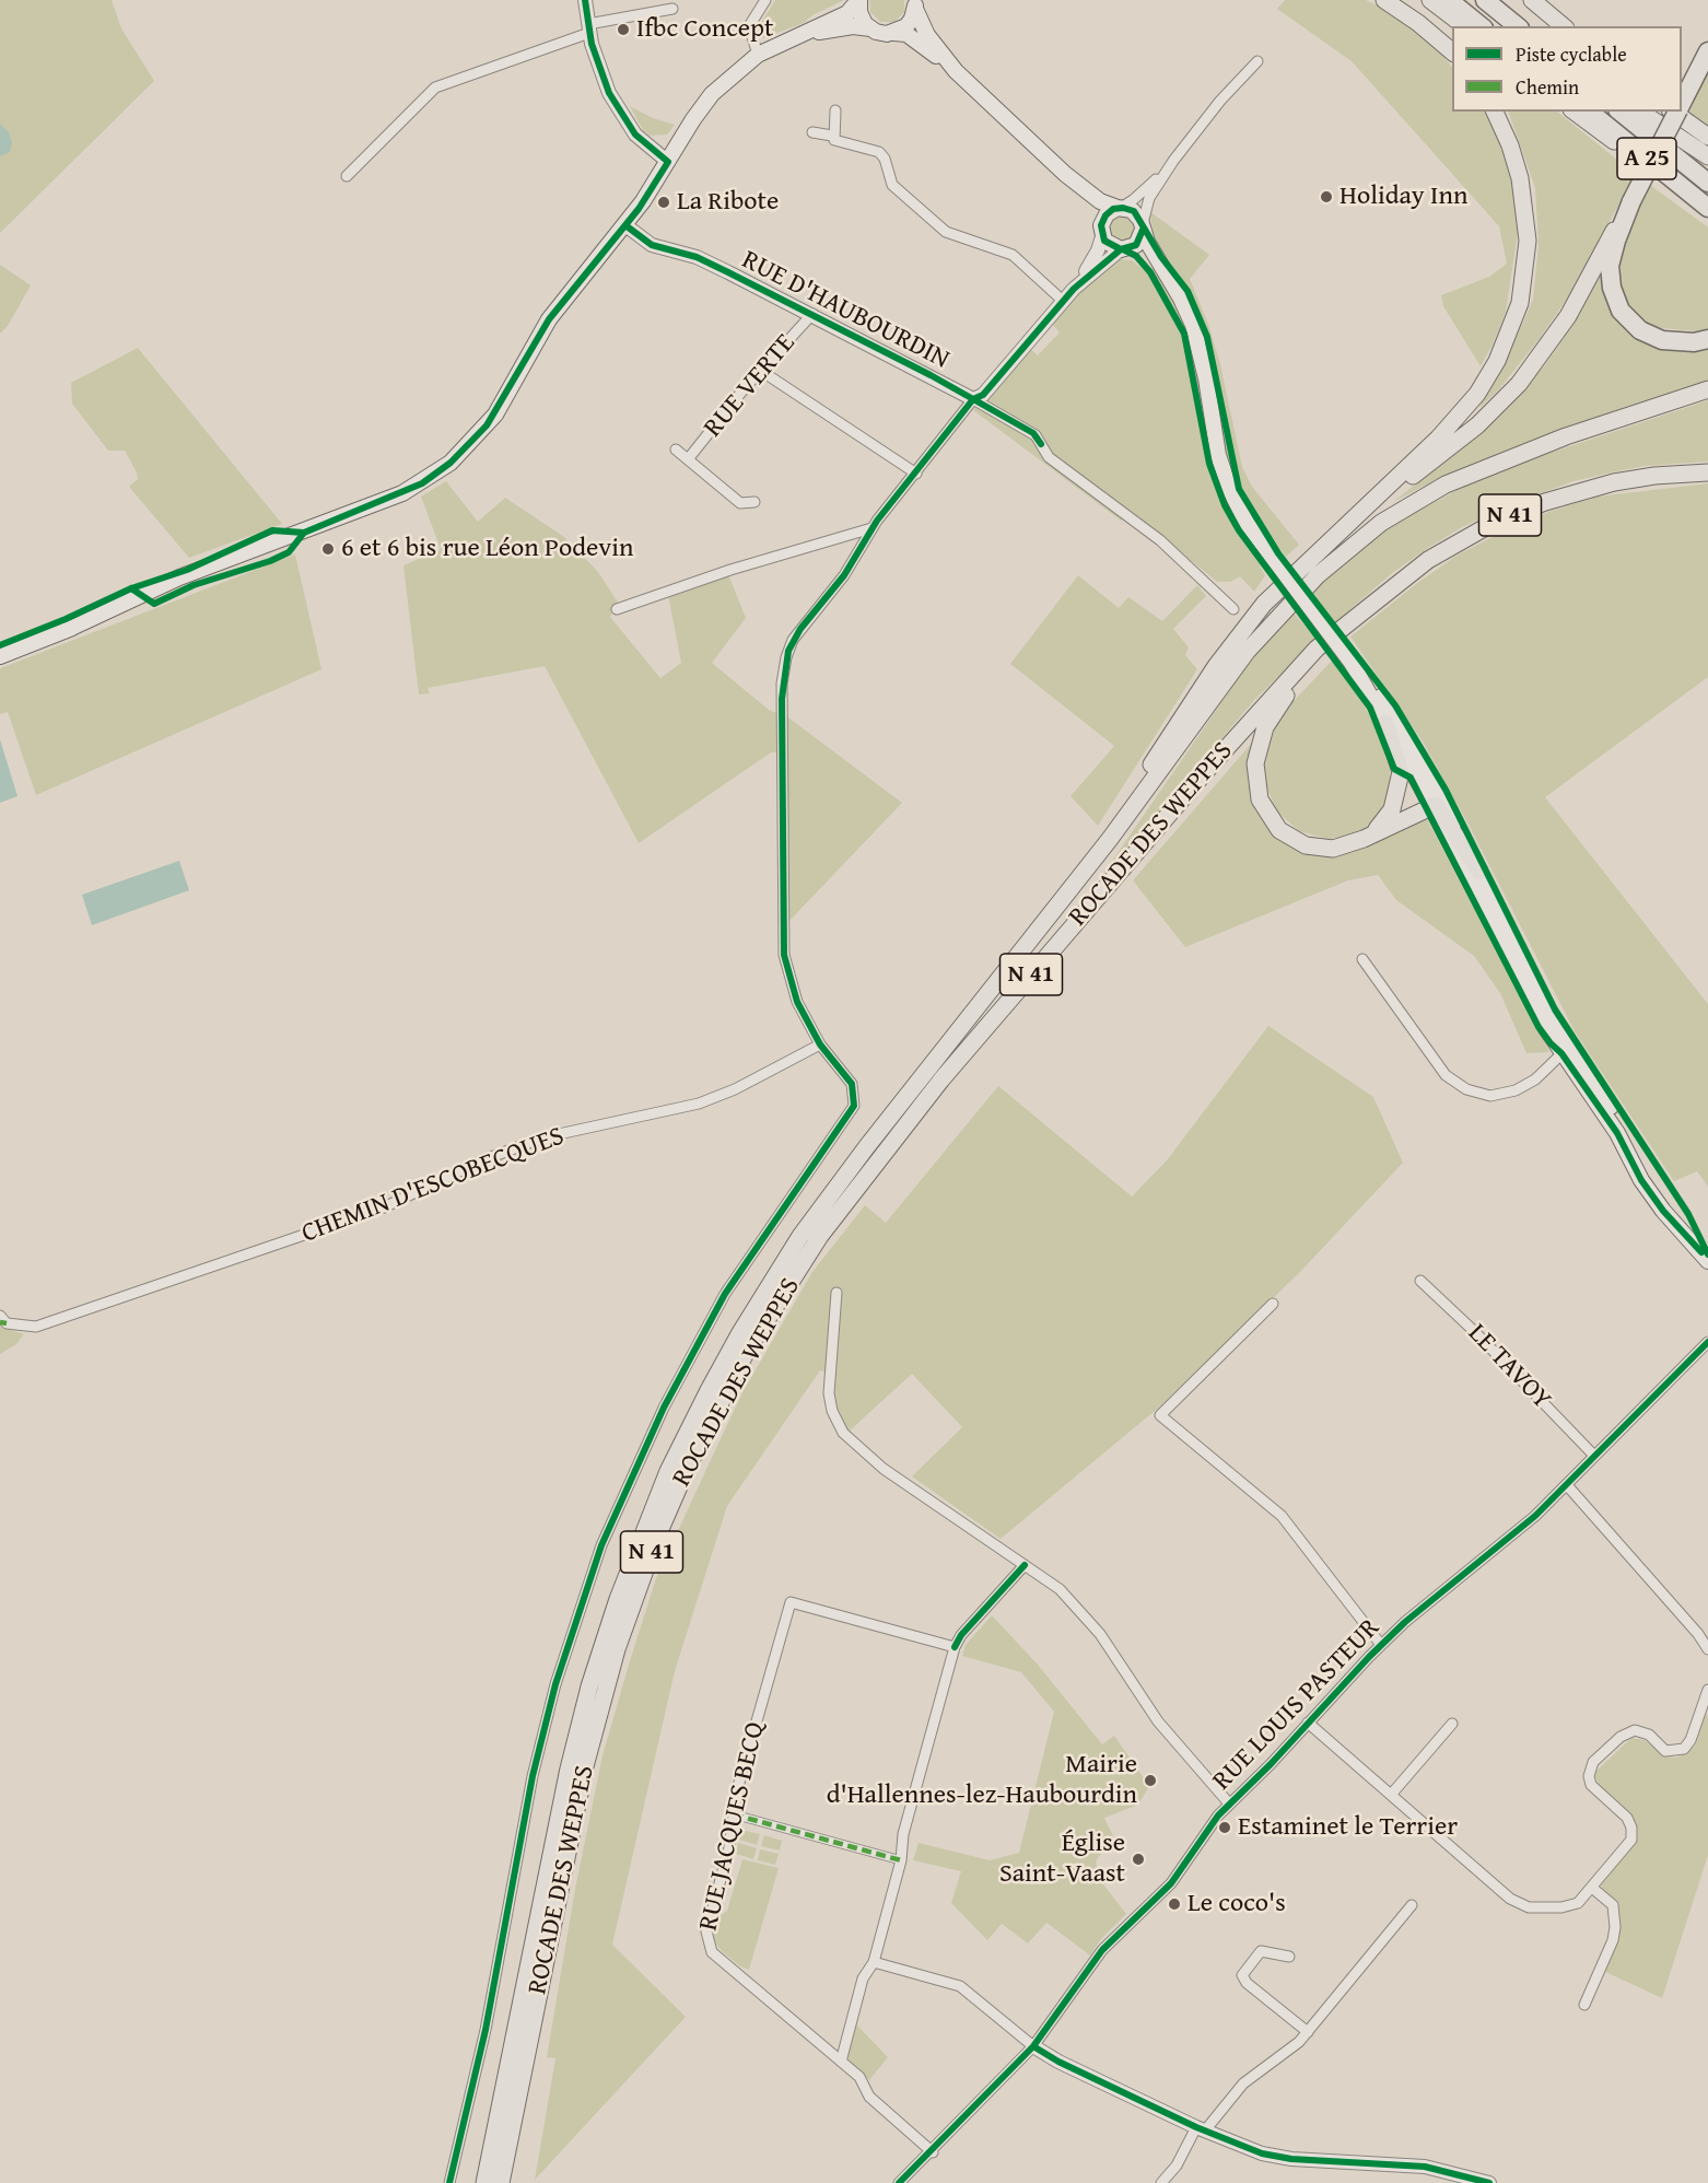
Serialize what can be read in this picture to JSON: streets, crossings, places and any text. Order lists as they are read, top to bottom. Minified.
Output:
{"streets":{"highway":["A 25","N 41","ROCADE DES WEPPES"],"street":["RUE D'HAUBOURDIN","RUE VERTE","CHEMIN D'ESCOBECQUES","LE TAVOY","RUE LOUIS PASTEUR","RUE JACQUES BECQ"]},"crossings":[["RUE D'HAUBOURDIN","RUE VERTE"],["N 41","ROCADE DES WEPPES"],["LE TAVOY","RUE LOUIS PASTEUR"],["RUE LOUIS PASTEUR","RUE JACQUES BECQ"]],"places":["Ifbc Concept","Holiday Inn","La Ribote","6 et 6 bis rue Léon Podevin","Mairie d'Hallennes-lez-Haubourdin","Estaminet le Terrier","Église Saint-Vaast","Le coco's"],"legend":["Piste cyclable","Chemin"]}
